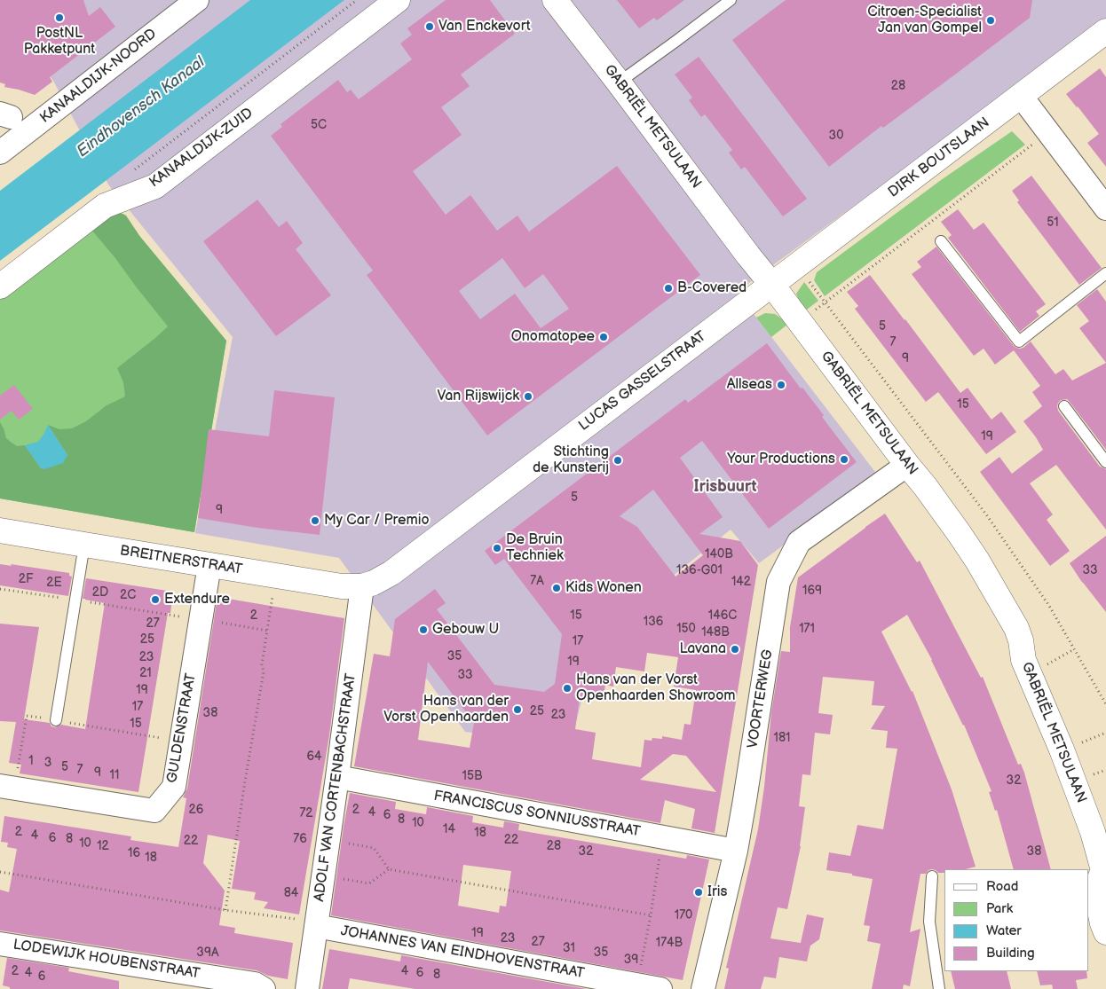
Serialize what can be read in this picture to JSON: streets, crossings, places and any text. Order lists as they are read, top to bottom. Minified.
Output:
{"streets":{"street":["KANAALDIJK-NOORD","GABRIËL METSULAAN","KANAALDIJK-ZUID","DIRK BOUTSLAAN","LUCAS GASSELSTRAAT","BREITNERSTRAAT","VOORTERWEG","GULDENSTRAAT","ADOLF VAN CORTENBACHSTRAAT","FRANCISCUS SONNIUSSTRAAT","JOHANNES VAN EINDHOVENSTRAAT","LODEWIJK HOUBENSTRAAT"]},"crossings":[["GABRIËL METSULAAN","DIRK BOUTSLAAN"],["GABRIËL METSULAAN","LUCAS GASSELSTRAAT"],["GABRIËL METSULAAN","VOORTERWEG"],["DIRK BOUTSLAAN","LUCAS GASSELSTRAAT"],["LUCAS GASSELSTRAAT","BREITNERSTRAAT"],["LUCAS GASSELSTRAAT","ADOLF VAN CORTENBACHSTRAAT"],["BREITNERSTRAAT","GULDENSTRAAT"],["BREITNERSTRAAT","ADOLF VAN CORTENBACHSTRAAT"],["VOORTERWEG","FRANCISCUS SONNIUSSTRAAT"],["ADOLF VAN CORTENBACHSTRAAT","FRANCISCUS SONNIUSSTRAAT"],["ADOLF VAN CORTENBACHSTRAAT","JOHANNES VAN EINDHOVENSTRAAT"]],"districts":["Irisbuurt"],"water":["Eindhovensch Kanaal"],"places":["PostNL Pakketpunt","Citroen-Specialist Jan van Gompel","Van Enckevort","B-Covered","Onomatopee","Allseas","Van Rijswijck","Your Productions","Stichting de Kunsterij","My Car / Premio","De Bruin Techniek","Kids Wonen","Extendure","Gebouw U","Lavana","Hans van der Vorst Openhaarden Showroom","Hans van der Vorst Openhaarden","Iris"],"house_numbers":["28","5C","30","51","5","7","9","15","19","5","9","140B","136-G01","33","2F","7A","142","2E","169","2D","2C","2","15","146C","136","27","150","171","148B","25","17","35","23","19","21","33","19","17","25","38","23","15","181","64","1","3","5","7","9","11","15B","32","26","2","4","72","6","8","10","14","2","18","4","6","8","76","22","22","10","12","28","32","38","16","18","84","170","19","23","27","174B","31","39A","35","39","2","4","4","6","8","6"],"legend":["Road","Park","Water","Building"]}
